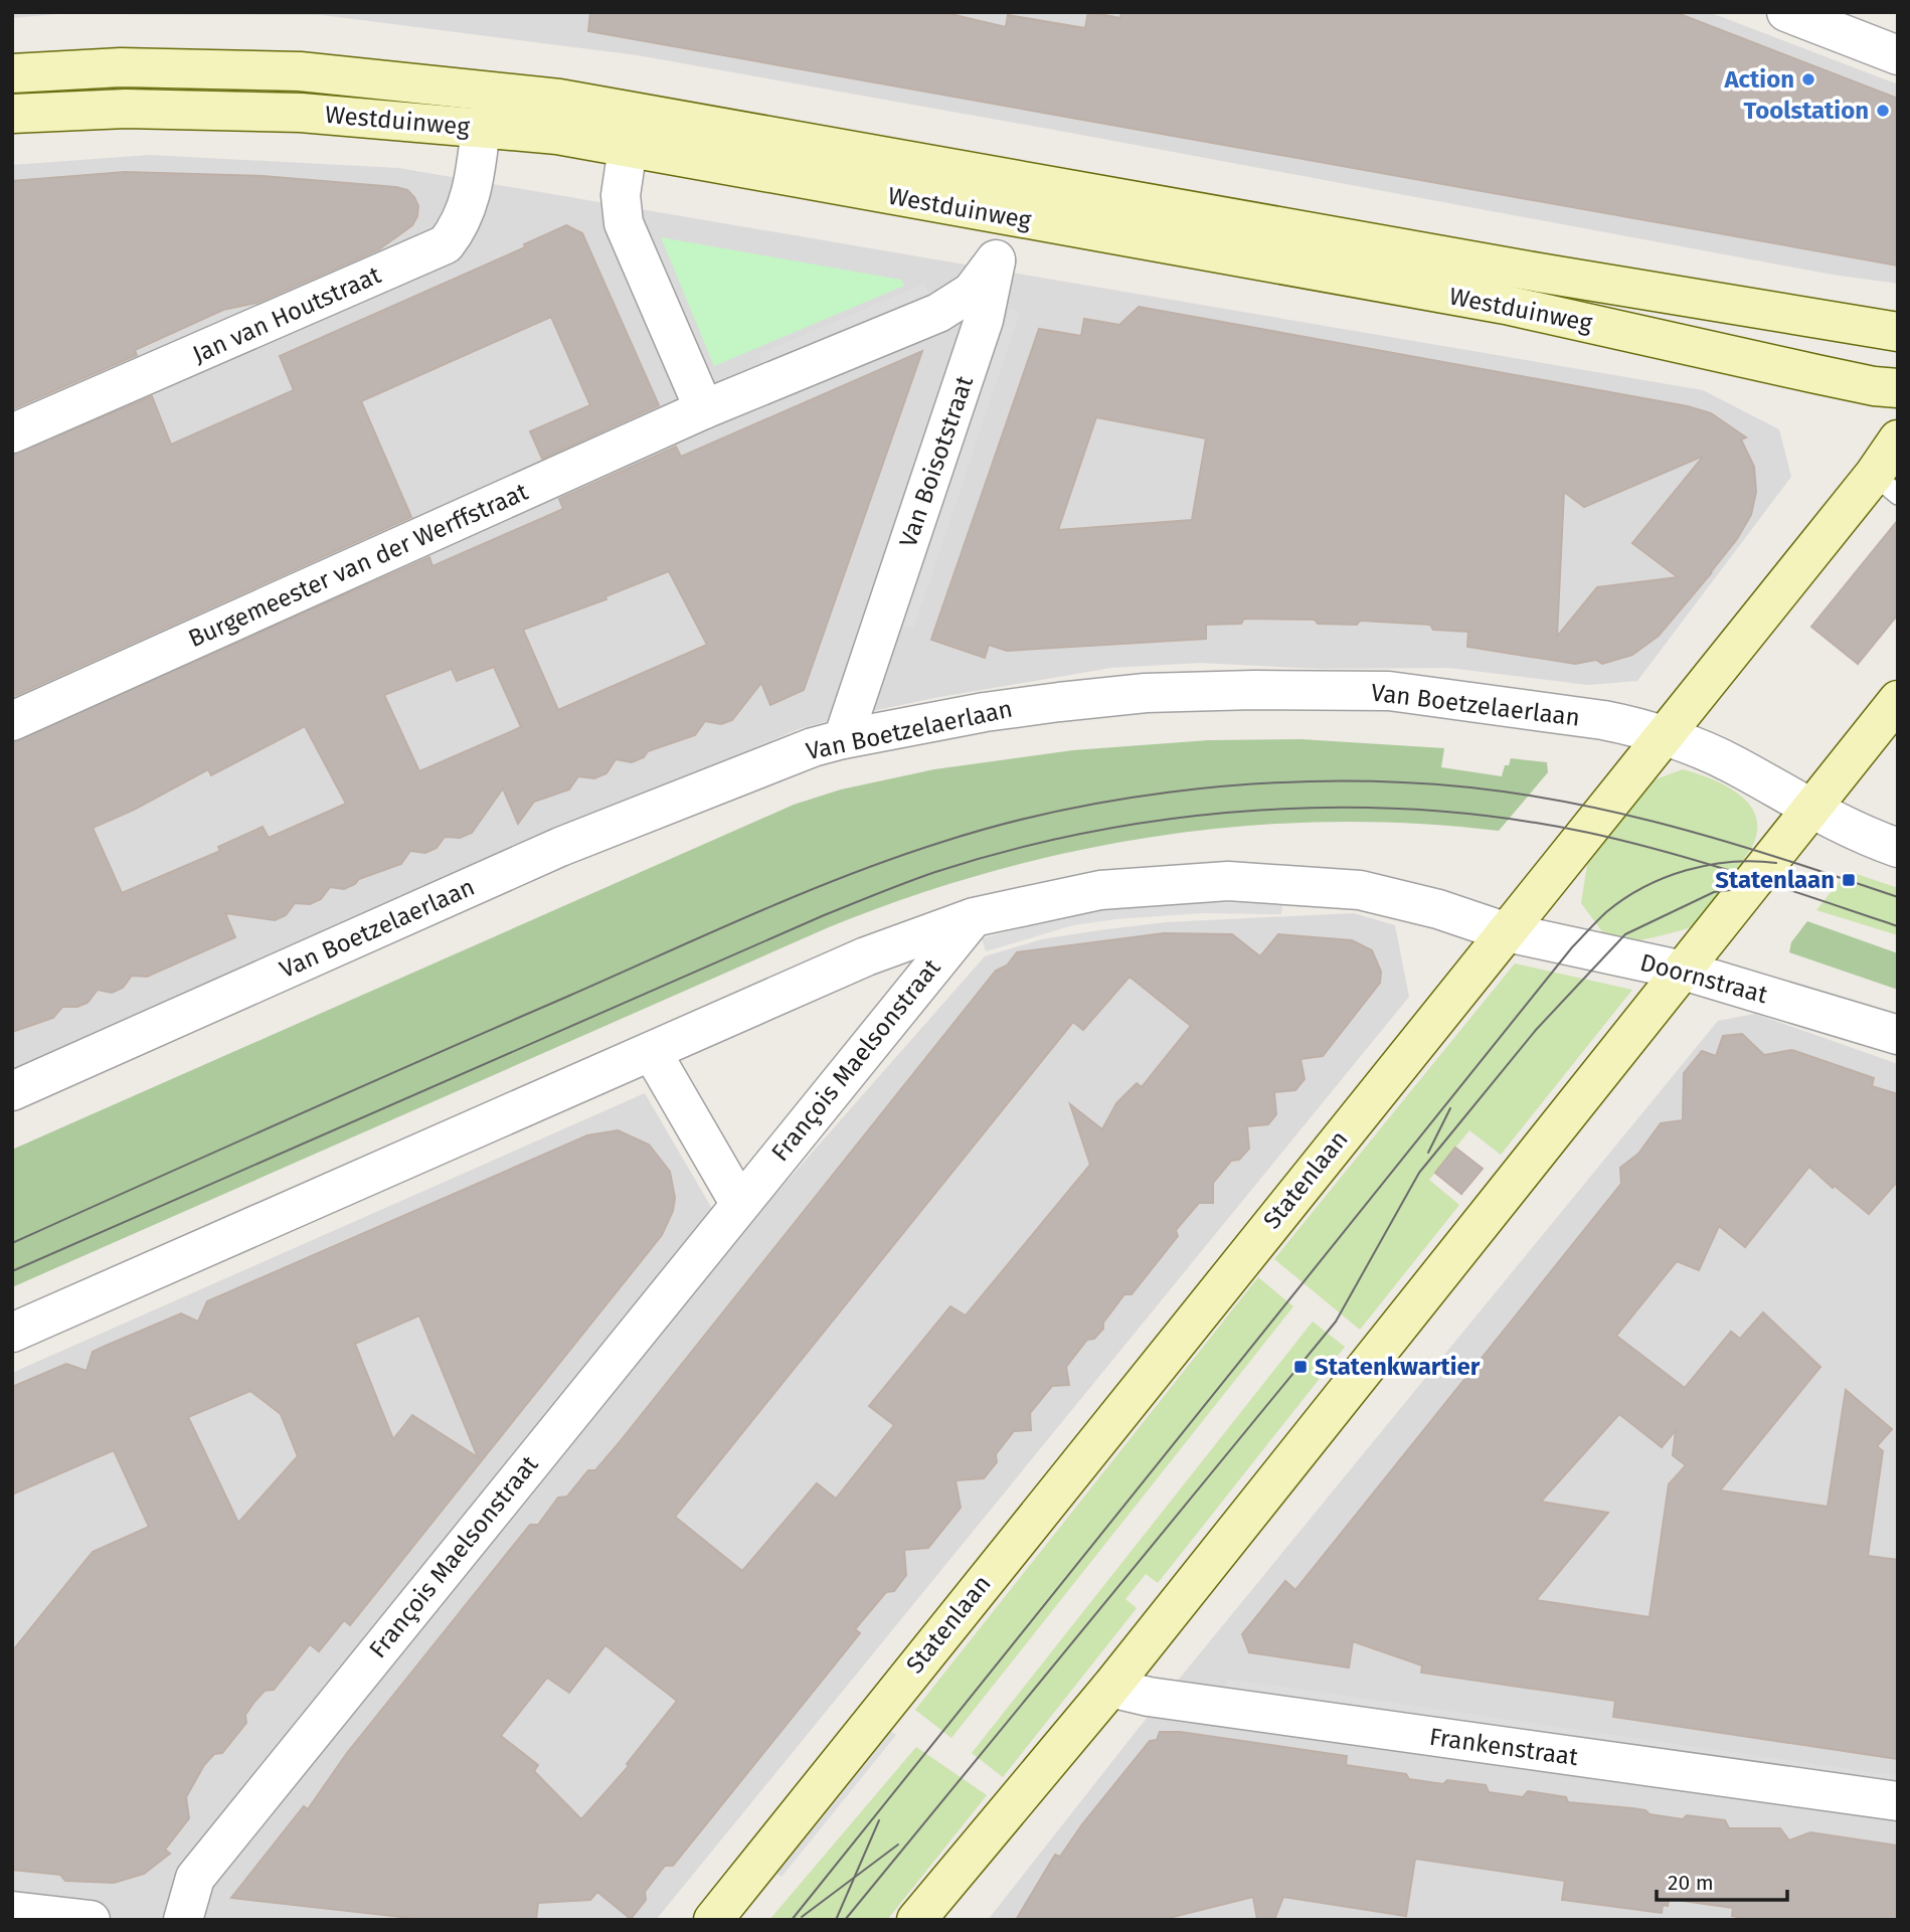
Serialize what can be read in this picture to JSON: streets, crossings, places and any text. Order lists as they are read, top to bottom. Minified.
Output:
{"streets":{"main road":["Westduinweg","Statenlaan"],"street":["Jan van Houtstraat","Van Boisotstraat","Burgemeester van der Werffstraat","Van Boetzelaerlaan","Doornstraat","François Maelsonstraat","Frankenstraat"]},"crossings":[["Westduinweg","Jan van Houtstraat"],["Westduinweg","Van Boisotstraat"],["Van Boisotstraat","Burgemeester van der Werffstraat"],["Van Boisotstraat","Van Boetzelaerlaan"],["Van Boetzelaerlaan","Statenlaan"],["Doornstraat","Statenlaan"]],"places":{"other":["Action","Toolstation"],"transit":["Statenlaan","Statenkwartier"]},"scale_bar":"20 m"}
